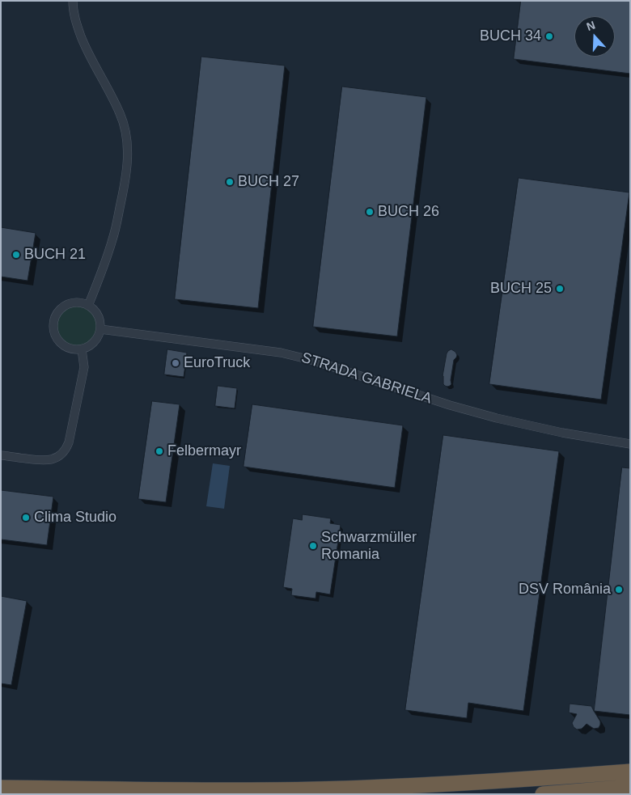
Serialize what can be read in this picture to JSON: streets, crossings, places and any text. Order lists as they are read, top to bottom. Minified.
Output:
{"streets":{"street":["STRADA GABRIELA"]},"places":["BUCH 34","BUCH 27","BUCH 26","BUCH 21","BUCH 25","EuroTruck","Felbermayr","Clima Studio","Schwarzmüller Romania","DSV România"],"north":"top"}
